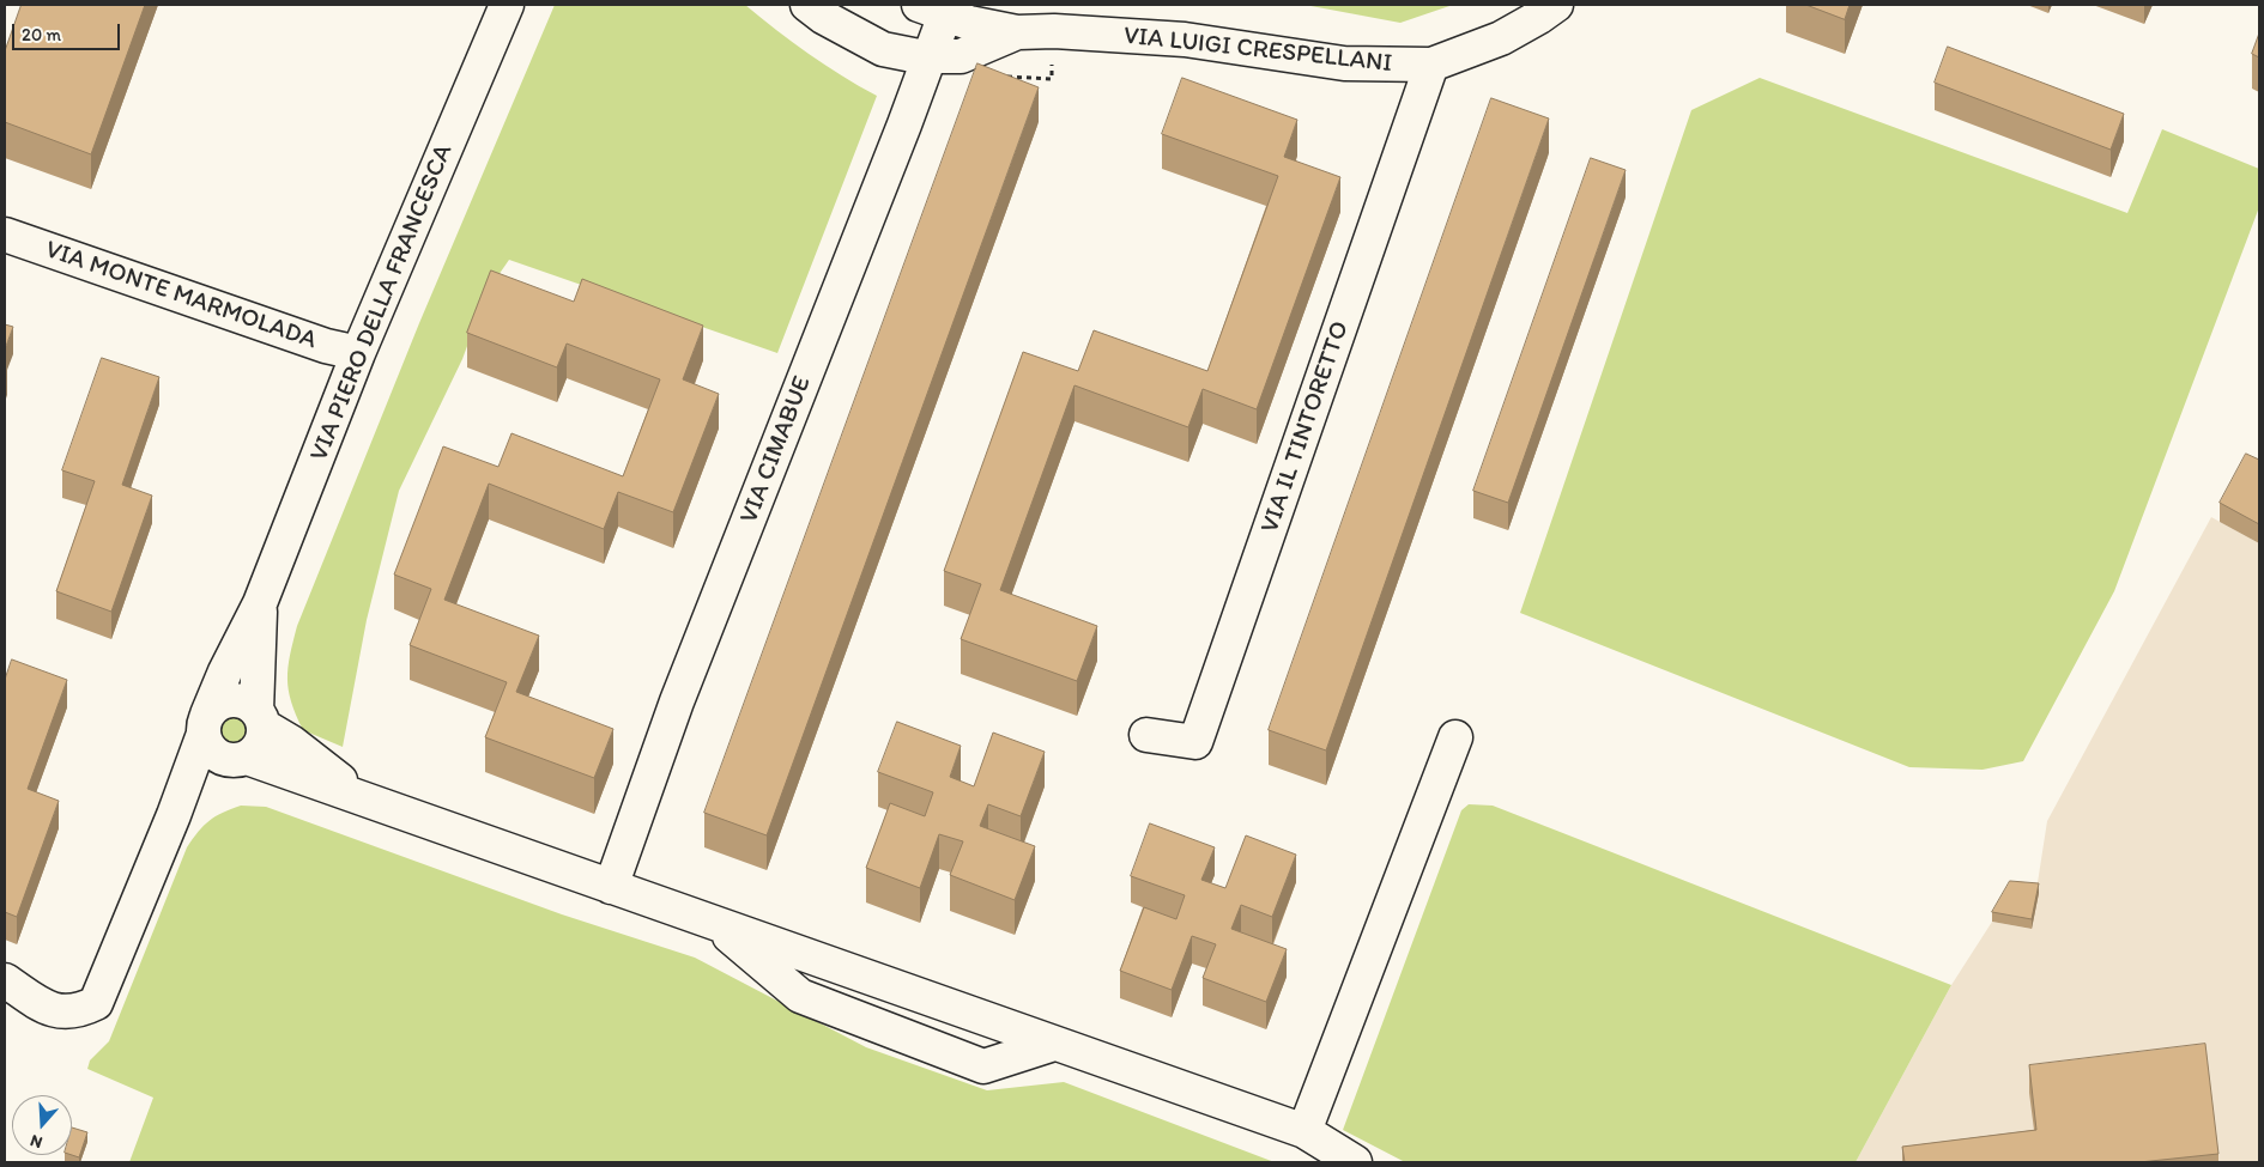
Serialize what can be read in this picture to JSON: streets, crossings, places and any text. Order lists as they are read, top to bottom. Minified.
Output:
{"streets":{"street":["VIA LUIGI CRESPELLANI","VIA MONTE MARMOLADA","VIA PIERO DELLA FRANCESCA","VIA IL TINTORETTO","VIA CIMABUE"]},"crossings":[["VIA LUIGI CRESPELLANI","VIA IL TINTORETTO"],["VIA LUIGI CRESPELLANI","VIA CIMABUE"],["VIA MONTE MARMOLADA","VIA PIERO DELLA FRANCESCA"]],"scale_bar":"20 m","north":"bottom"}
